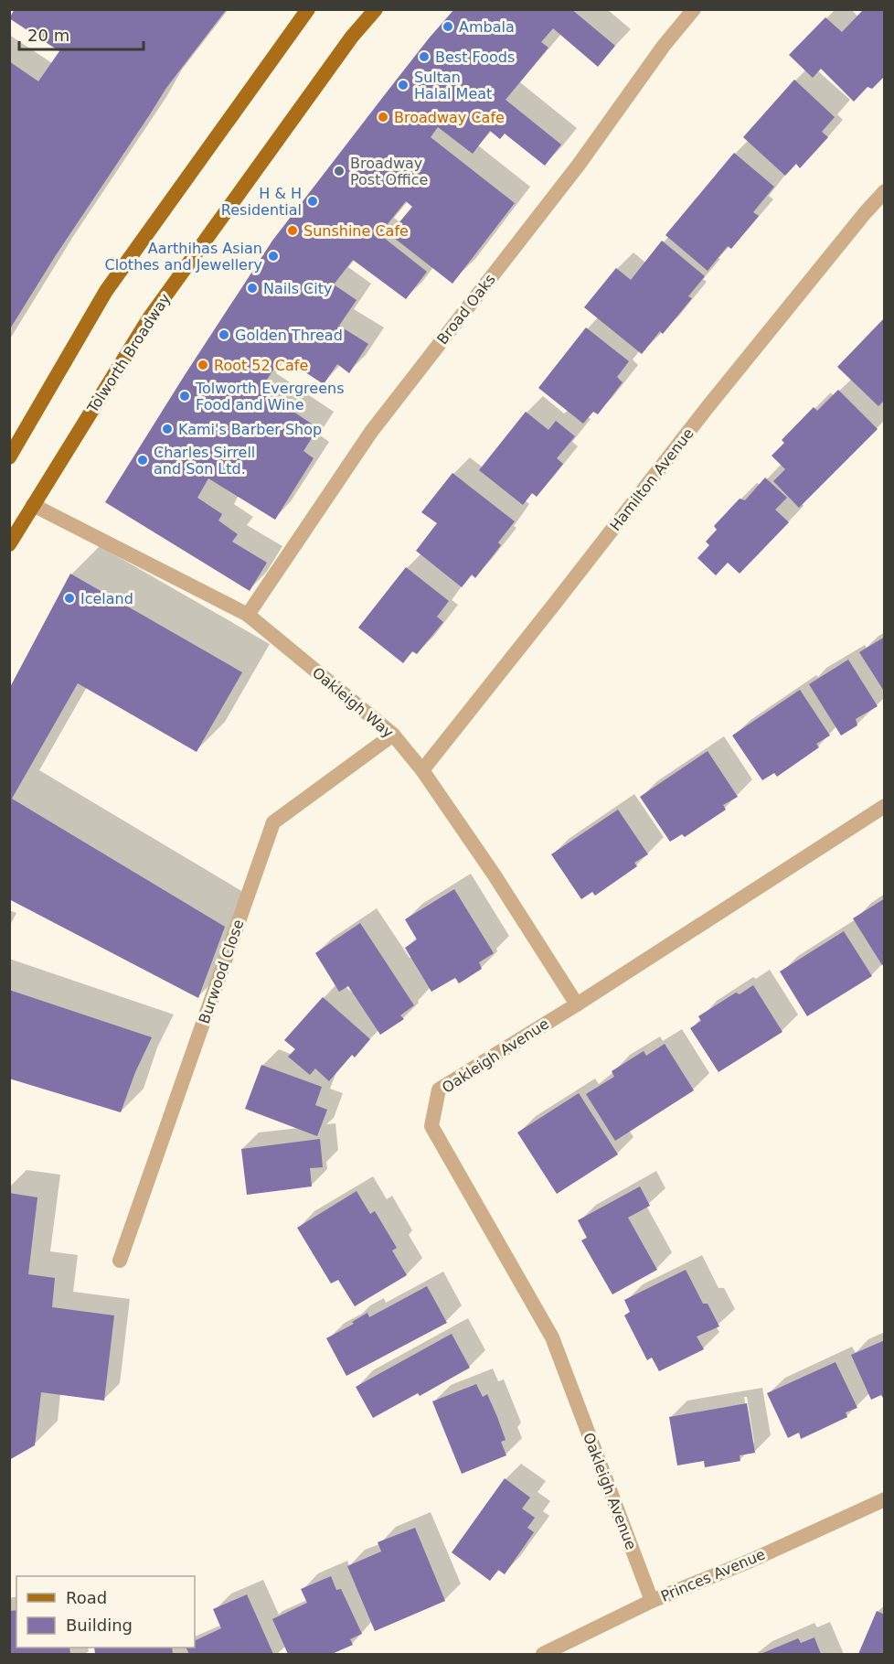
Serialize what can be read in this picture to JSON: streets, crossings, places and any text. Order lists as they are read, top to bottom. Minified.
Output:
{"streets":{"main road":["Tolworth Broadway"],"street":["Broad Oaks","Hamilton Avenue","Oakleigh Way","Burwood Close","Oakleigh Avenue","Princes Avenue"]},"crossings":[["Broad Oaks","Oakleigh Way"],["Tolworth Broadway","Oakleigh Way"],["Hamilton Avenue","Oakleigh Way"],["Oakleigh Way","Burwood Close"],["Oakleigh Way","Oakleigh Avenue"],["Oakleigh Avenue","Princes Avenue"]],"places":["Ambala","Best Foods","Sultan Halal Meat","Broadway Cafe","Broadway Post Office","H & H Residential","Sunshine Cafe","Aarthihas Asian Clothes and Jewellery","Nails City","Golden Thread","Root 52 Cafe","Tolworth Evergreens Food and Wine","Kami's Barber Shop","Charles Sirrell and Son Ltd.","Iceland"],"legend":["Road","Building"],"scale_bar":"20 m"}
